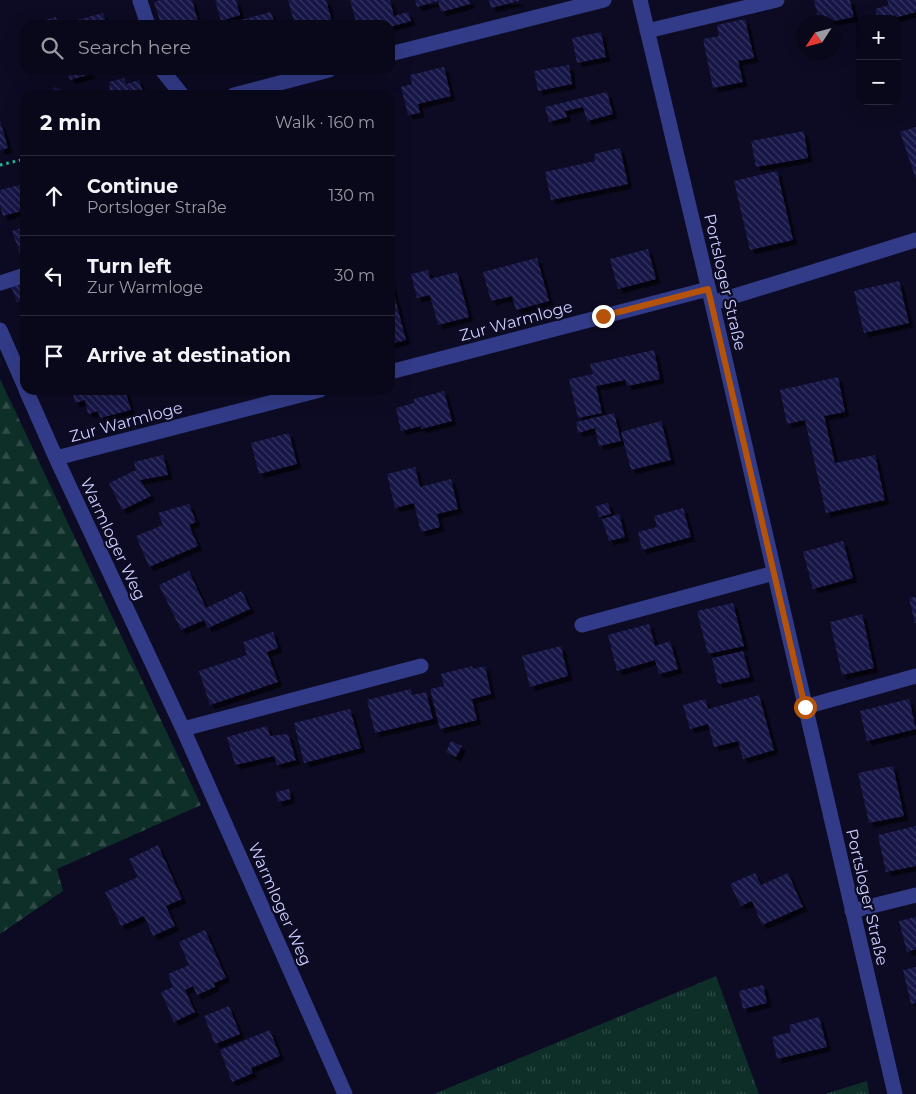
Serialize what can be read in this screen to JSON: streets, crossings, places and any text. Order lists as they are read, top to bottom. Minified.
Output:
{"streets":{"street":["Portsloger Straße","Zur Warmloge","Warmloger Weg"]},"crossings":[["Portsloger Straße","Zur Warmloge"],["Zur Warmloge","Warmloger Weg"]],"north":"bottom left","page":{"map_buttons":["+","−"],"search":"Search here","heading":["2 min","Walk · 160 m"],"list":[["Continue","Portsloger Straße","130 m"],["Turn left","Zur Warmloge","30 m"],"Arrive at destination"]}}
